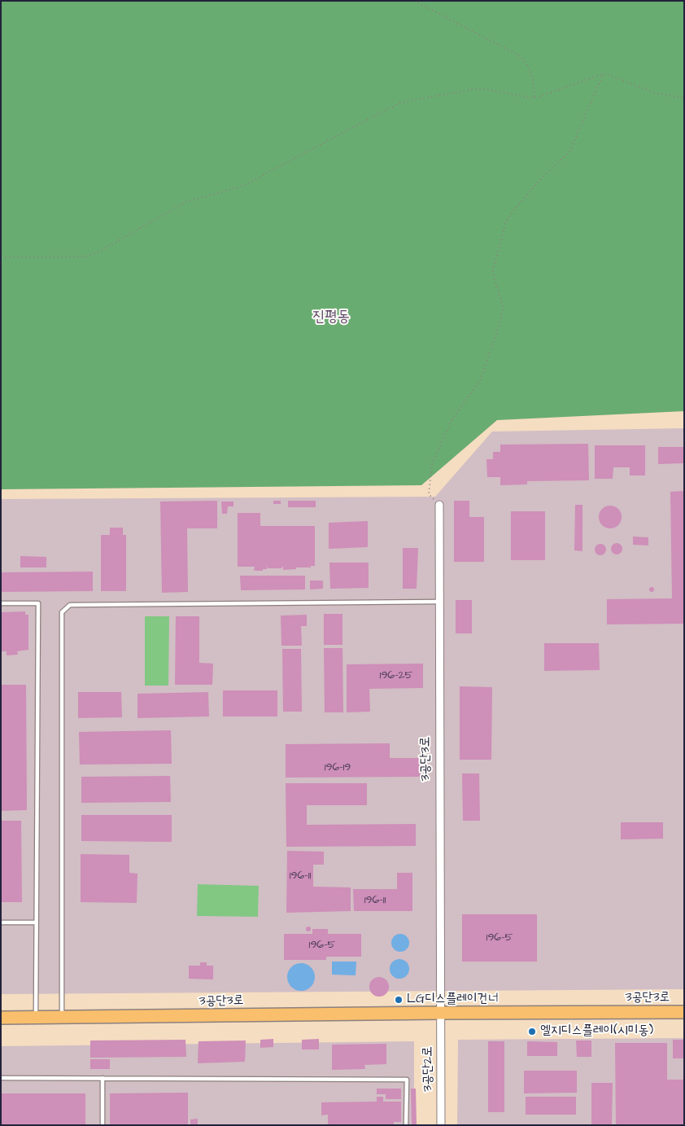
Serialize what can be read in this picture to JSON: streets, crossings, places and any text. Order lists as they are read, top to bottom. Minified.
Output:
{"streets":{"main road":["3공단3로"],"street":["3공단2로"]},"crossings":[["3공단3로","3공단2로"]],"districts":["진평동"],"places":["LG디스플레이건너","엘지디스플레이(시미동)"],"house_numbers":["196-25","196-19","196-11","196-11","196-5","196-5"]}
